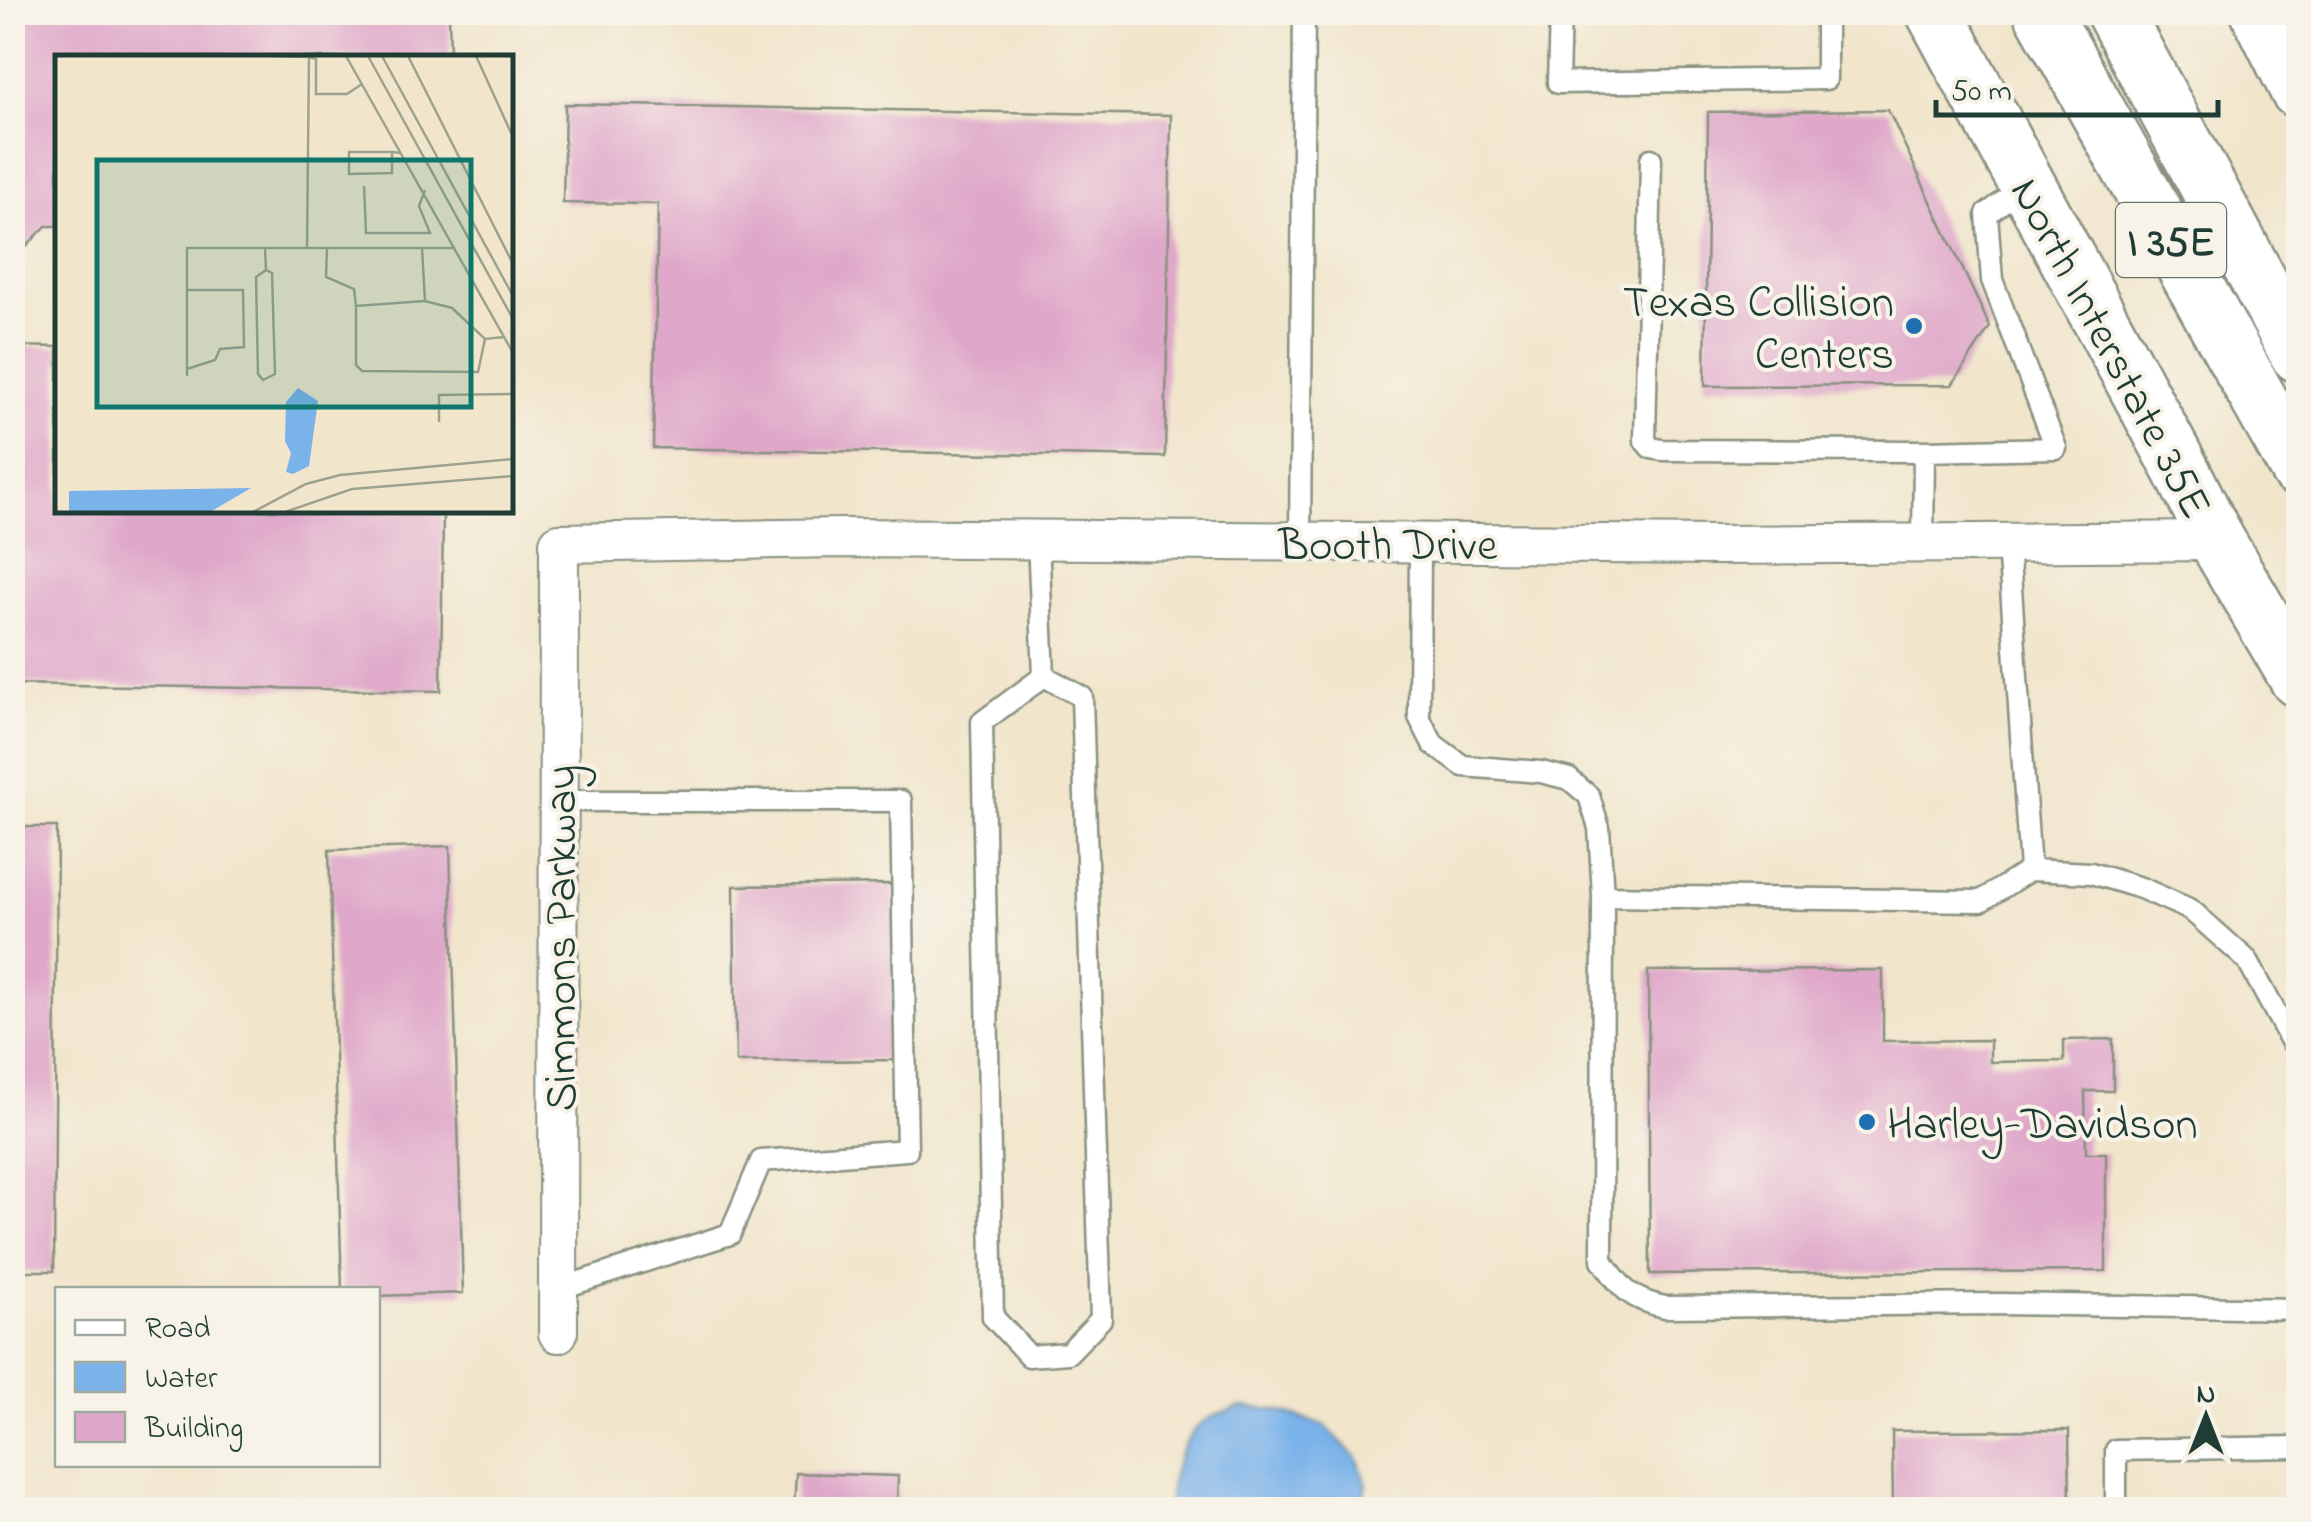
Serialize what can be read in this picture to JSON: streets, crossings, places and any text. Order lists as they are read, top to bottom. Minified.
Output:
{"streets":{"main road":["I 35E","North Interstate 35E"],"street":["Booth Drive","Simmons Parkway"]},"crossings":[["North Interstate 35E","Booth Drive"],["Booth Drive","Simmons Parkway"]],"places":["Texas Collision Centers","Harley-Davidson"],"legend":["Road","Water","Building"],"scale_bar":"50 m","north":"top"}
